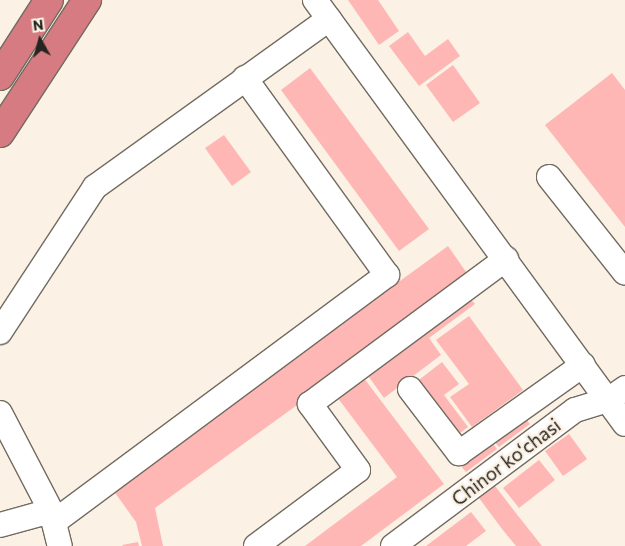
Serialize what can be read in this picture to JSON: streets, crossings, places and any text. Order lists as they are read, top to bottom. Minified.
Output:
{"streets":{"street":["Chinor ko‘chasi"]},"north":"top"}
